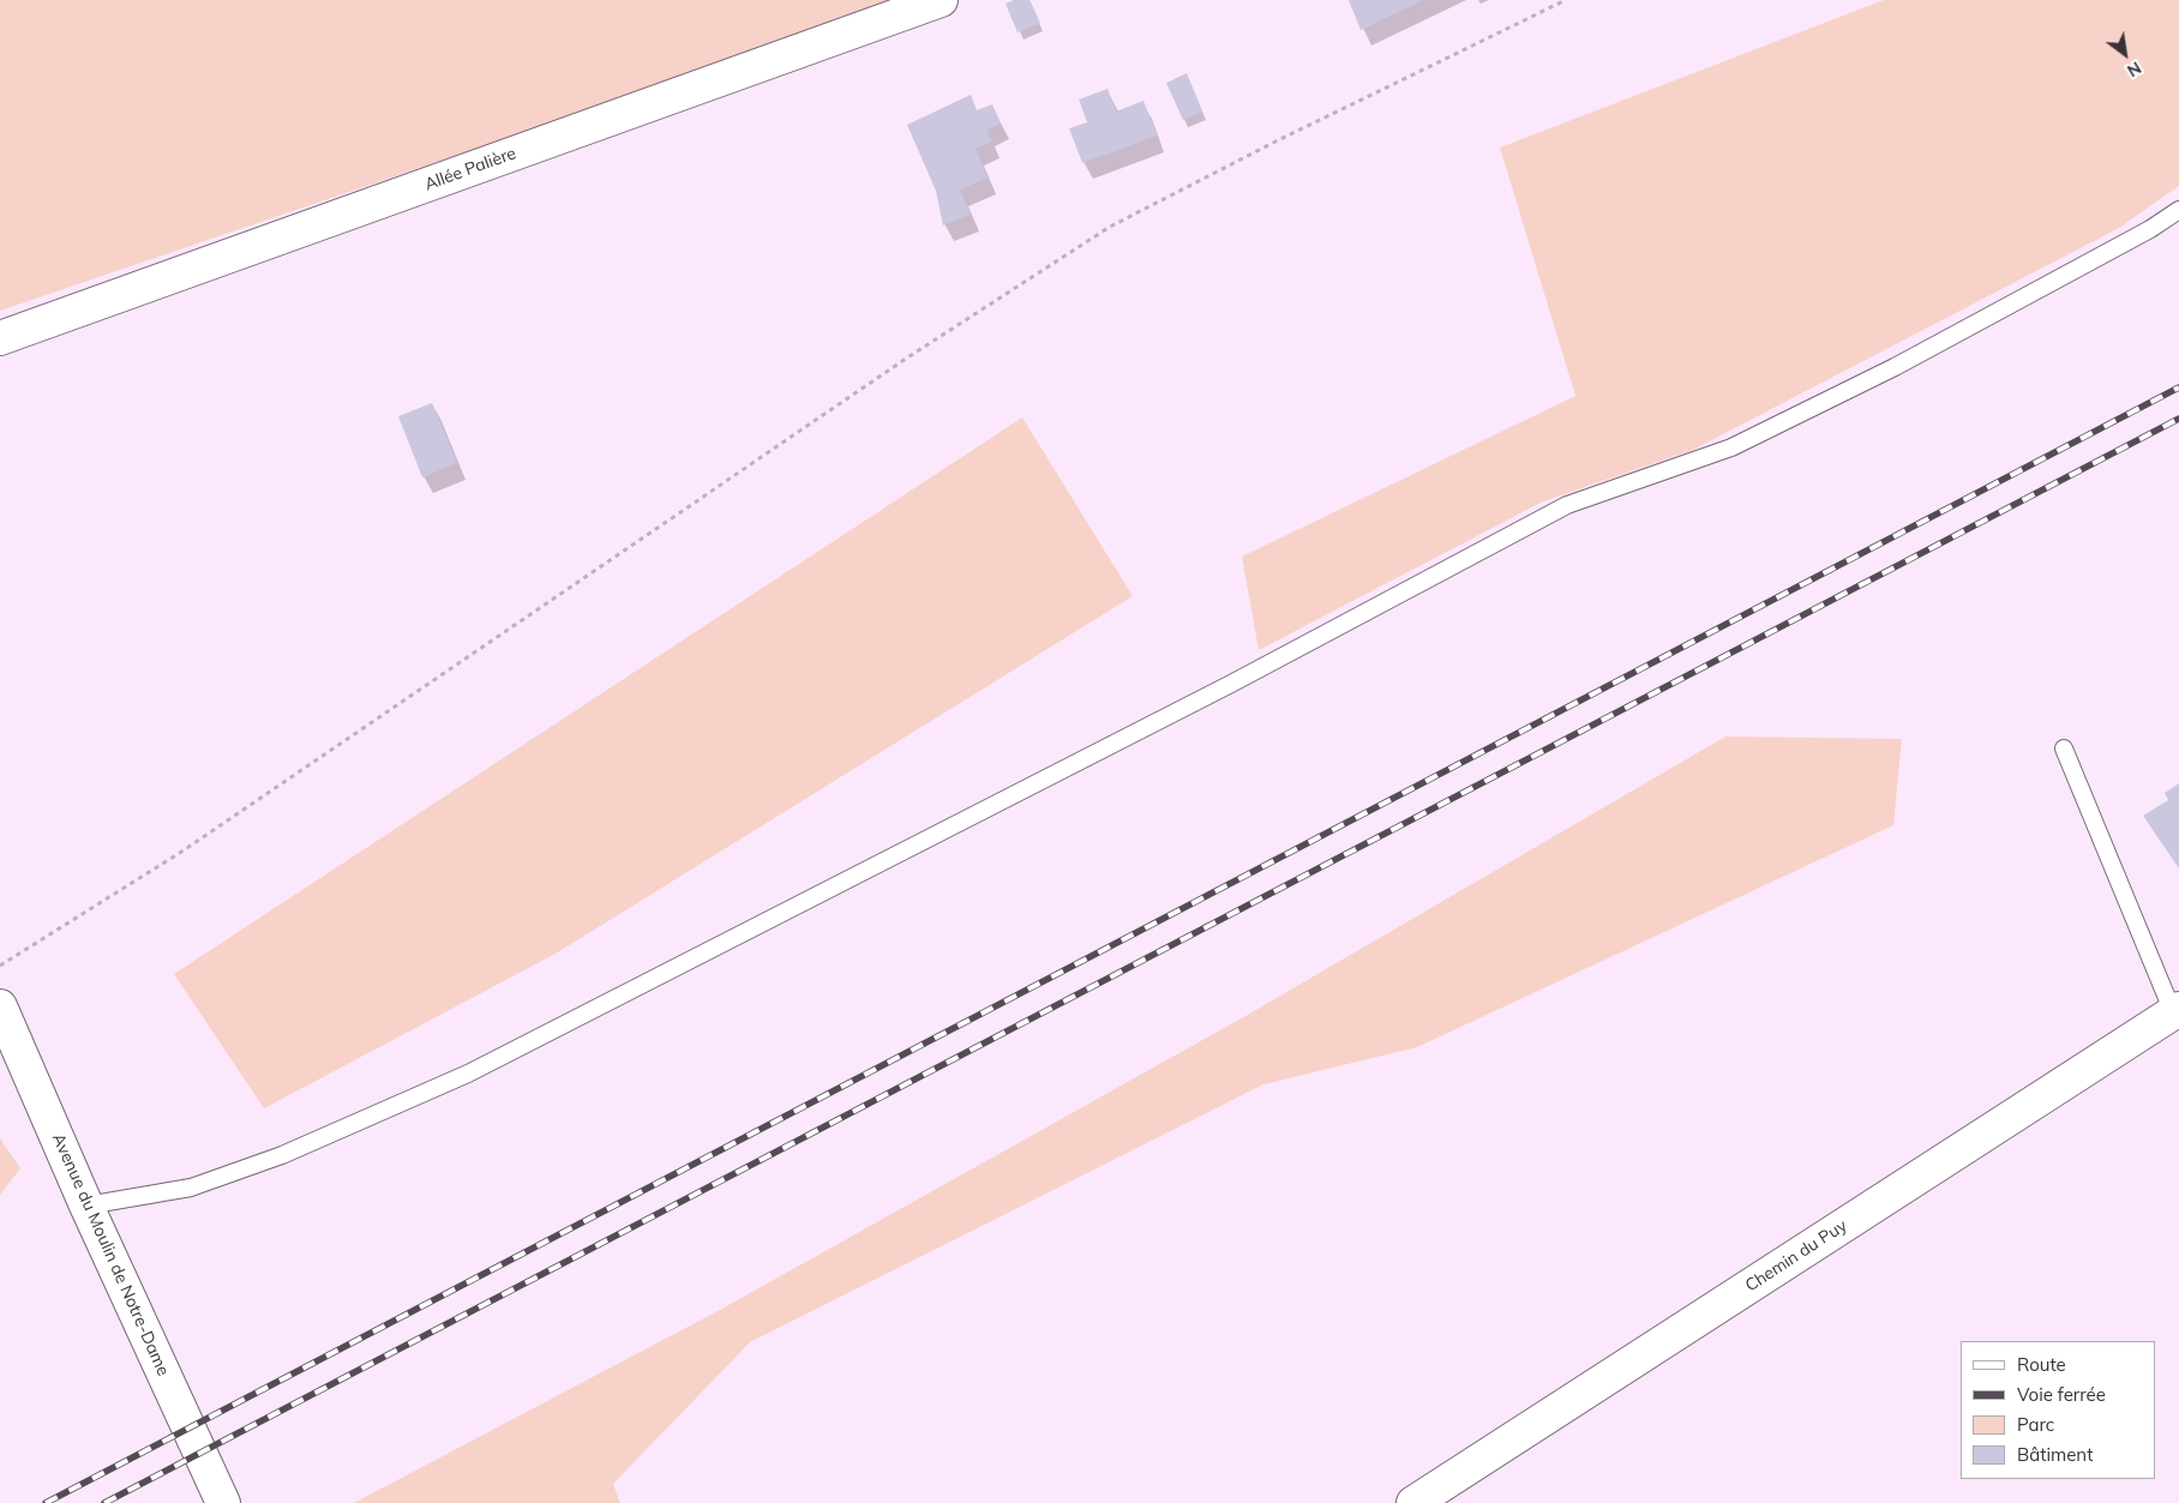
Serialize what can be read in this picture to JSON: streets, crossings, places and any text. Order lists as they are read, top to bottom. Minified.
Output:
{"streets":{"street":["Allée Palière","Avenue du Moulin de Notre-Dame","Chemin du Puy"]},"legend":["Route","Voie ferrée","Parc","Bâtiment"],"north":"bottom right"}
